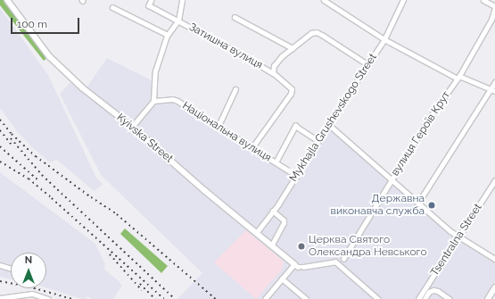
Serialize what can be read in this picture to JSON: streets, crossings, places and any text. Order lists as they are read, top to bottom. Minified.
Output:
{"streets":{"street":["Затишна вулиця","Mykhajla Grushevskogo Street","Національна вулиця","вулиця Героїв Крут","Kyivska Street","Tsentralna Street"]},"crossings":[["Затишна вулиця","Mykhajla Grushevskogo Street"],["Затишна вулиця","Національна вулиця"],["Mykhajla Grushevskogo Street","Національна вулиця"],["Mykhajla Grushevskogo Street","Kyivska Street"]],"places":["Державна виконавча служба","Церква Святого Олександра Невського"],"scale_bar":"100 m","north":"top"}
